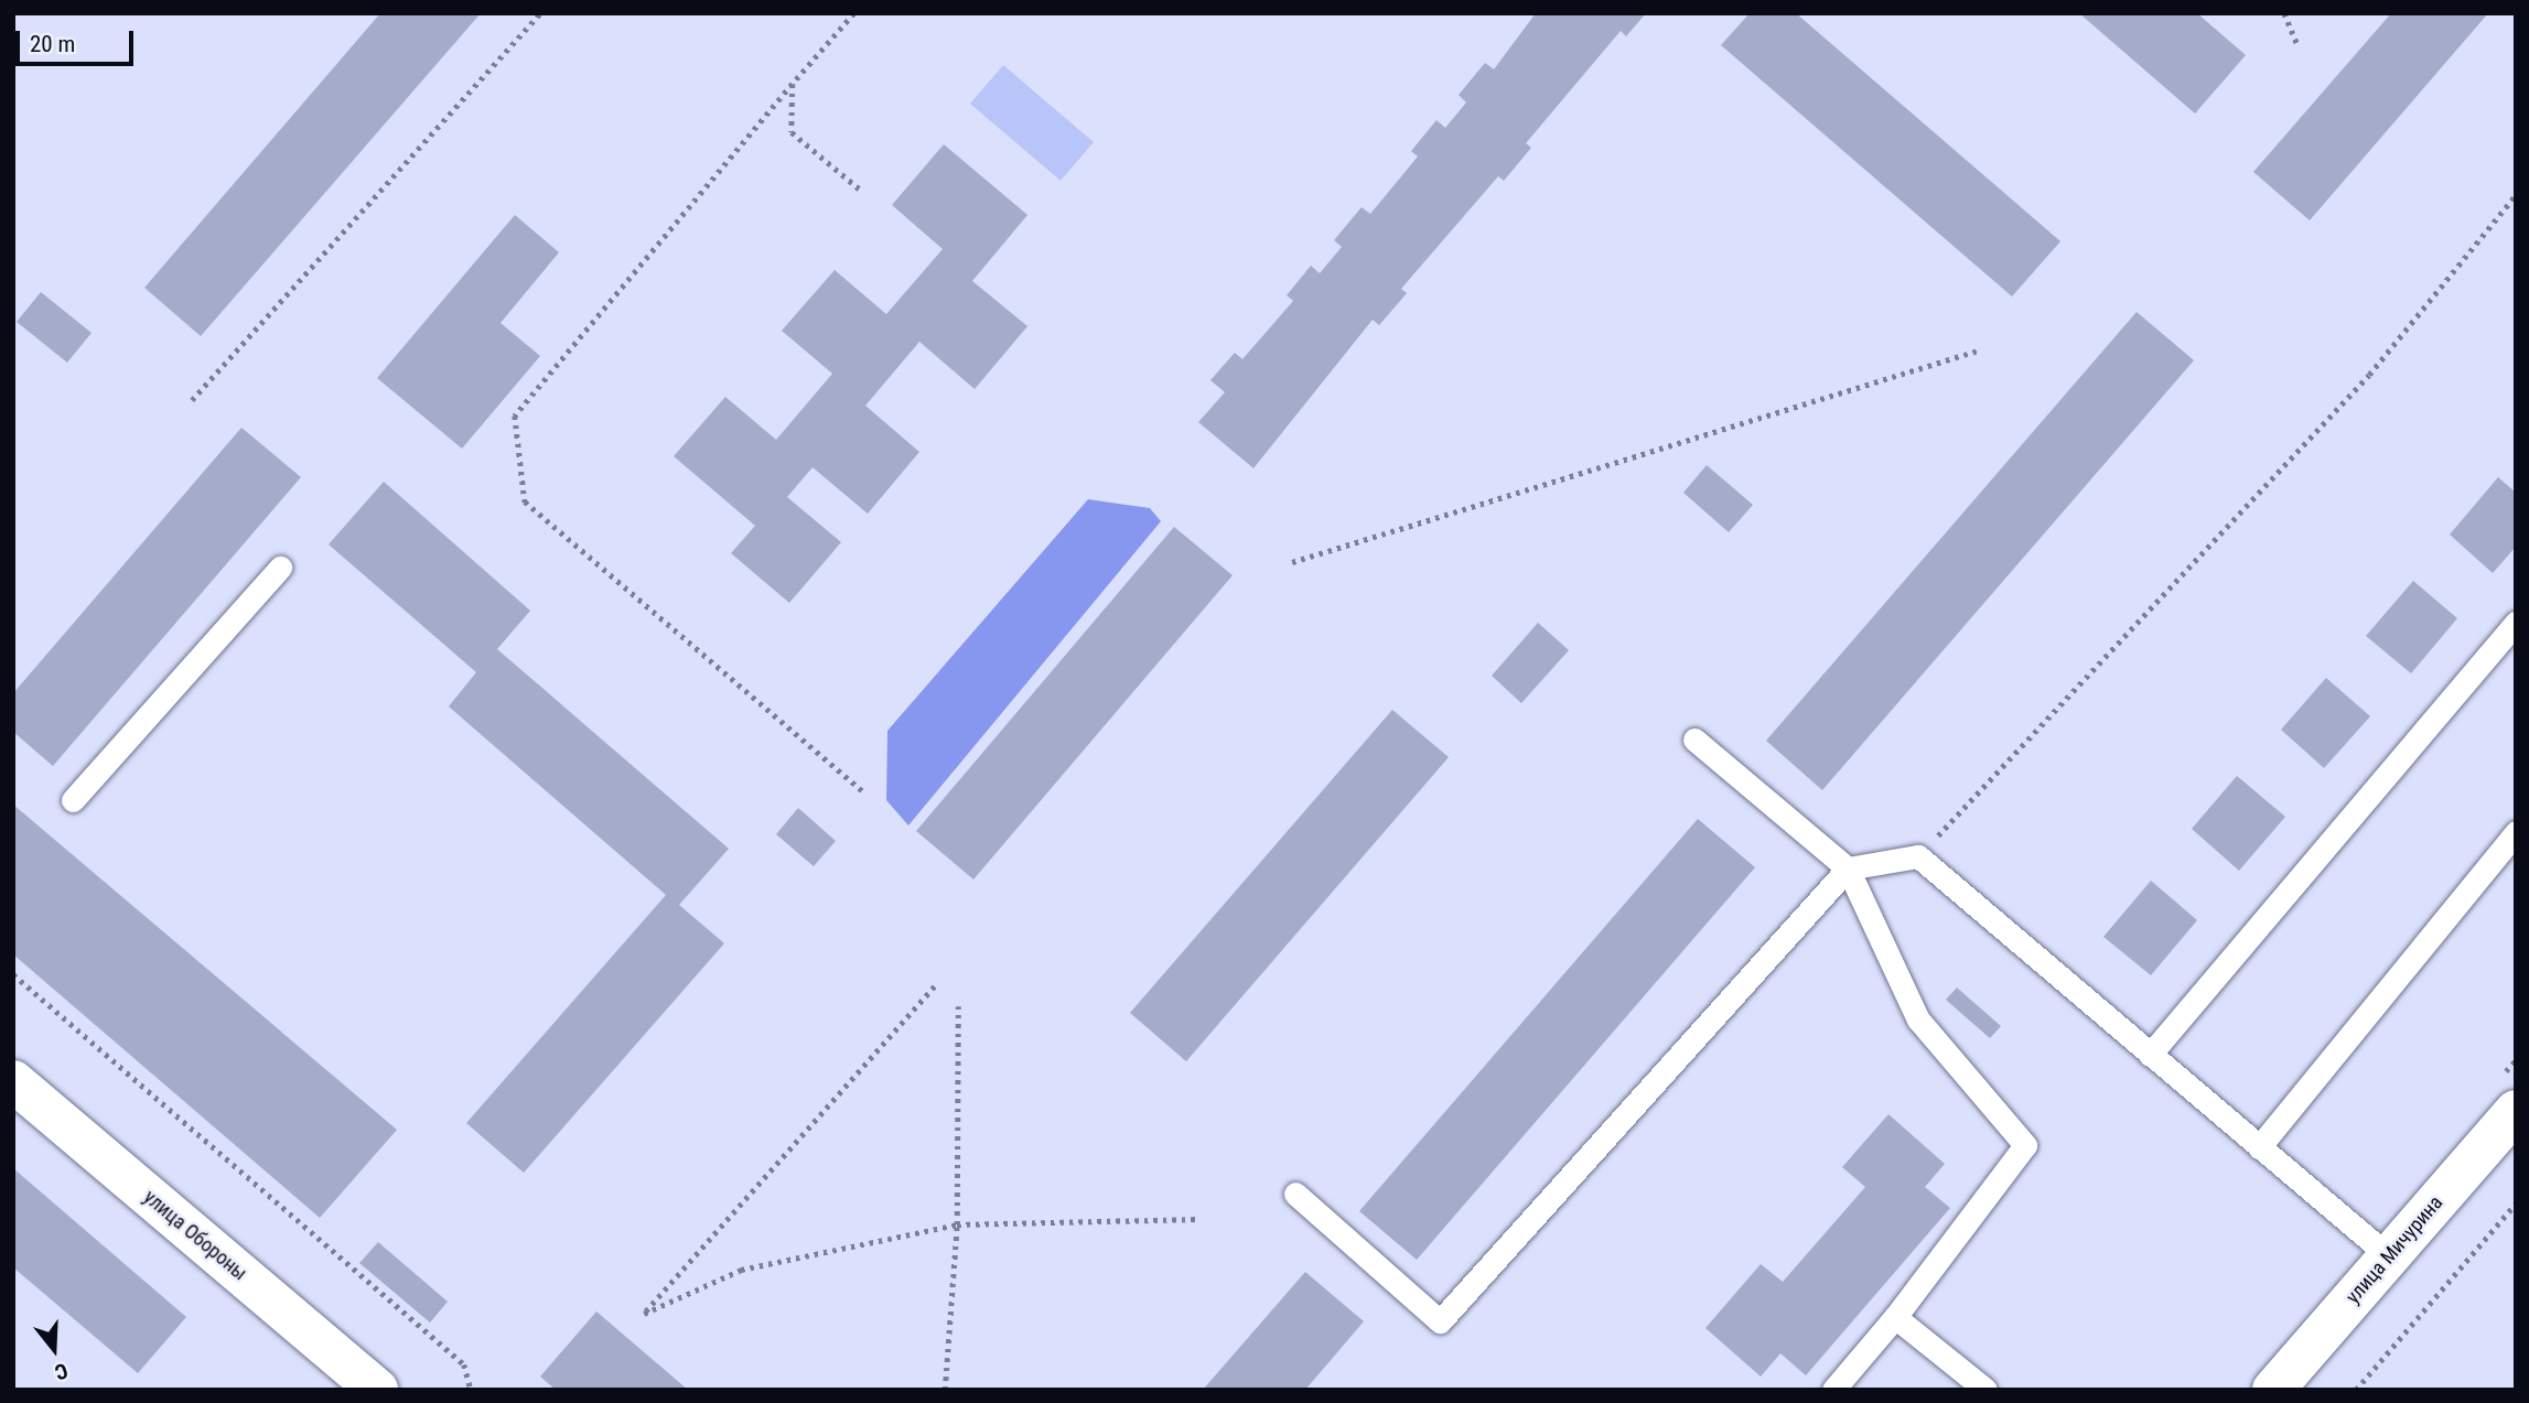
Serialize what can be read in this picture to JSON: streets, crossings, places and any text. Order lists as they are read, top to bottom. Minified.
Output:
{"streets":{"street":["улица Обороны","улица Мичурина"]},"scale_bar":"20 m","north":"bottom"}
